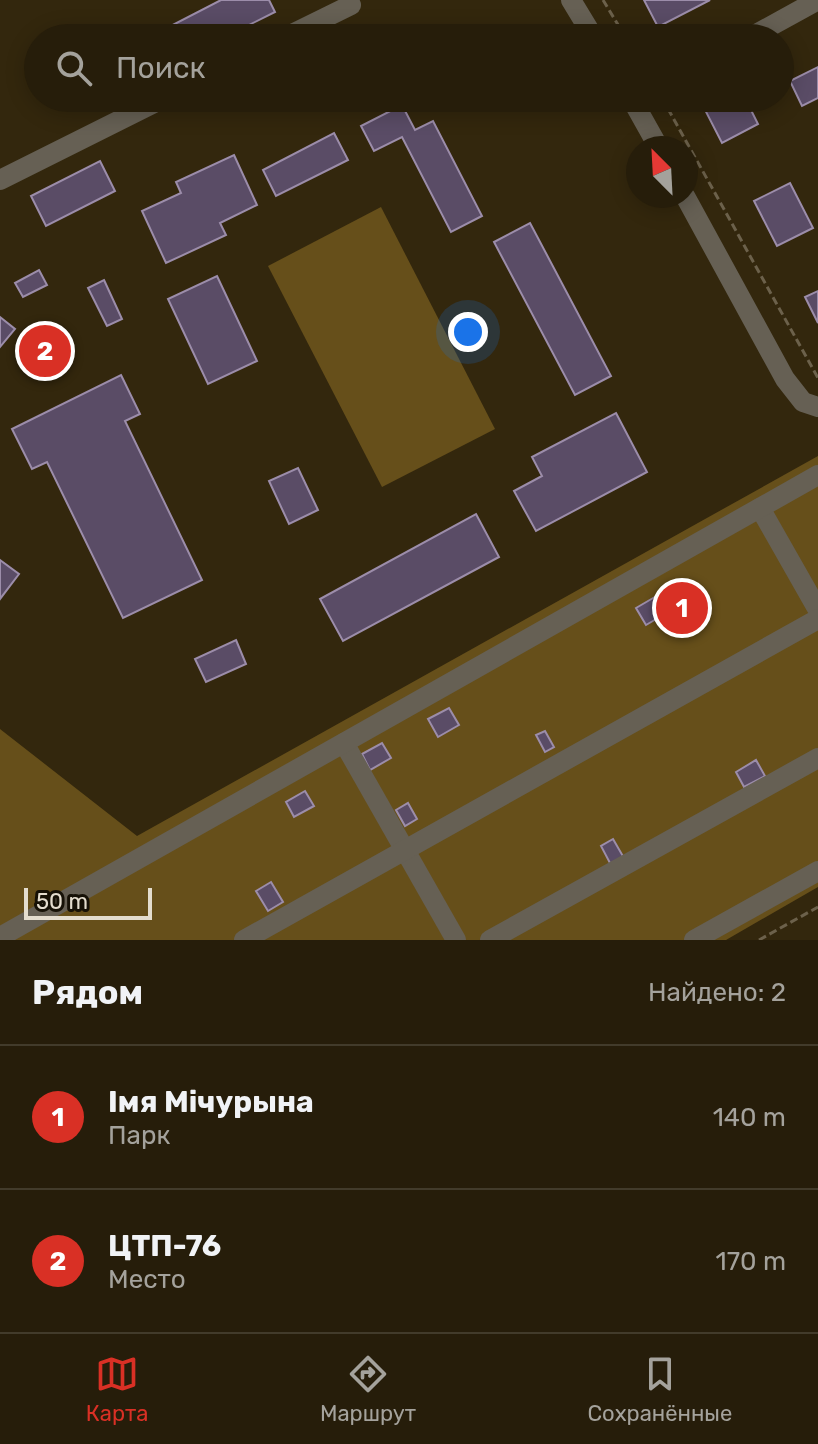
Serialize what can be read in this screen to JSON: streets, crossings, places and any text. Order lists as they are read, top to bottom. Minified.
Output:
{"scale_bar":"50 m","north":"top left","page":{"search":"Поиск","pins":["2","1"],"scale":"50 m","heading":["Рядом","Найдено: 2"],"list":[{"mark":"1","name":"Імя Мічурына","note":"Парк","value":"140 m"},{"mark":"2","name":"ЦТП-76","note":"Место","value":"170 m"}],"nav":["Карта","Маршрут","Сохранённые"]}}
